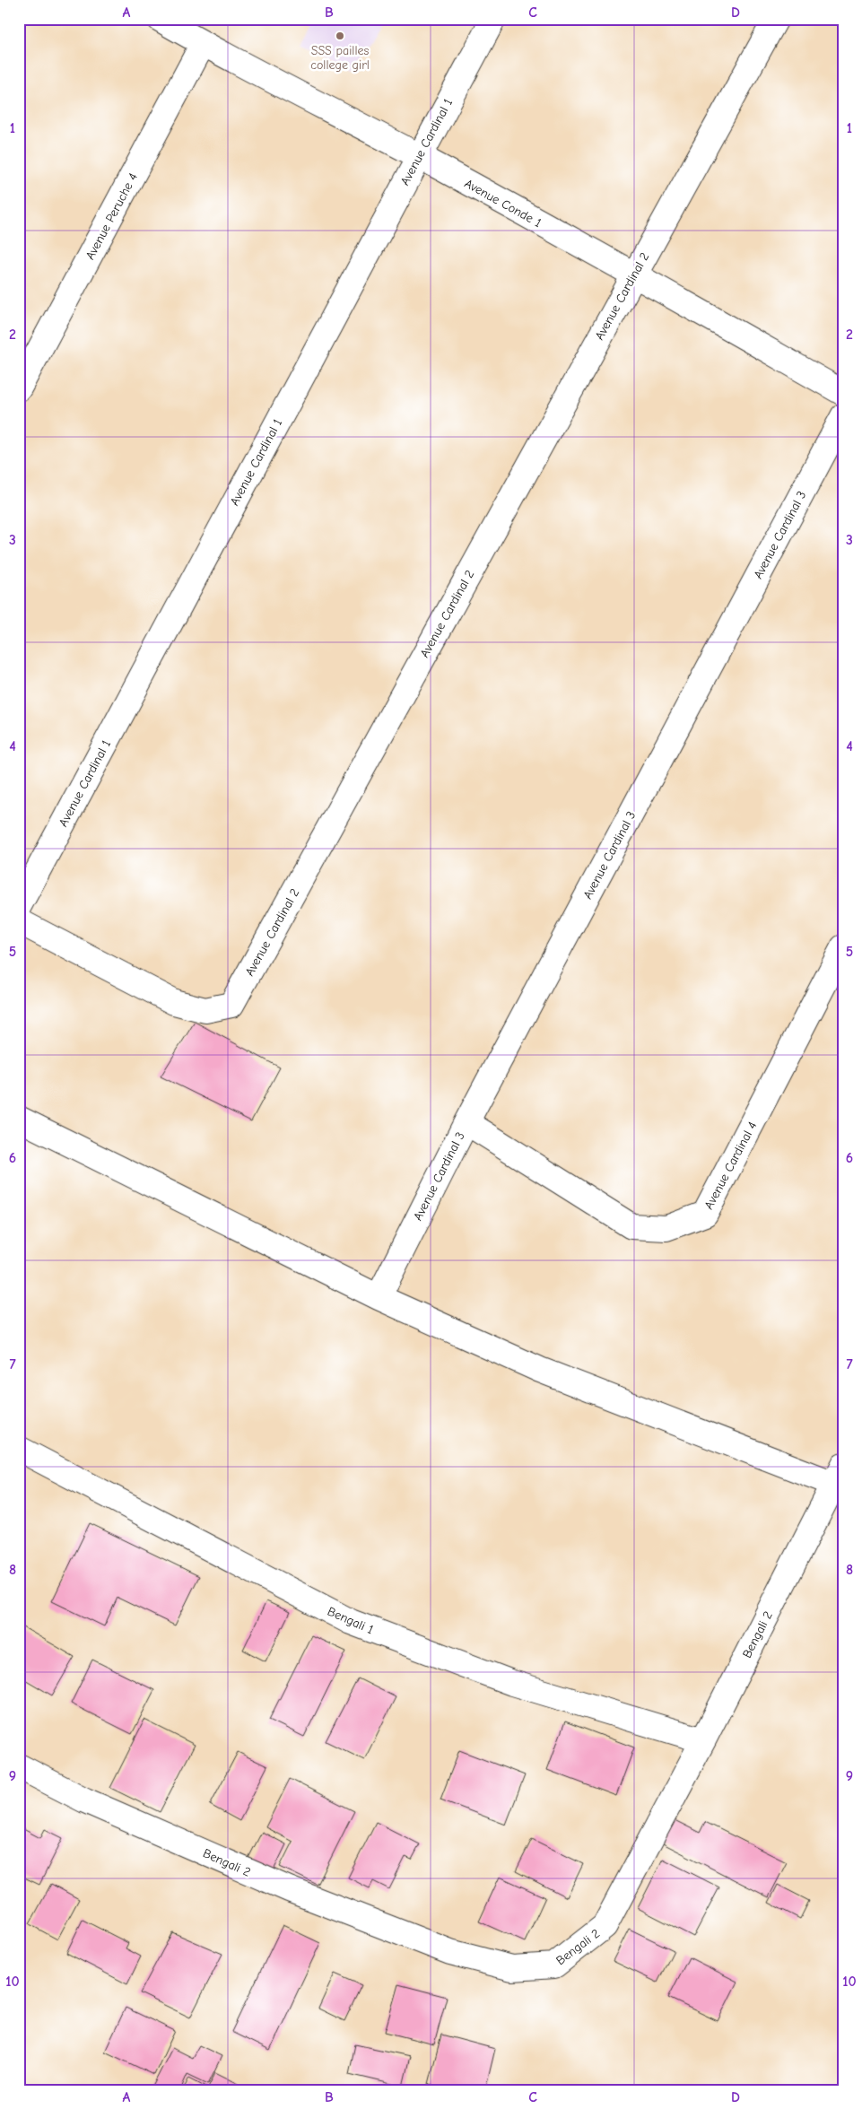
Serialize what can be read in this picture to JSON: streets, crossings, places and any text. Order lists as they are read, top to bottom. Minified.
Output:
{"streets":{"street":["Avenue Cardinal 1","Avenue Conde 1","Avenue Peruche 4","Avenue Cardinal 2","Avenue Cardinal 3","Avenue Cardinal 4","Bengali 1","Bengali 2"]},"crossings":[["Avenue Cardinal 1","Avenue Conde 1"],["Avenue Conde 1","Avenue Peruche 4"],["Avenue Conde 1","Avenue Cardinal 2"],["Avenue Cardinal 3","Avenue Cardinal 4"],["Bengali 1","Bengali 2"]],"places":["SSS pailles college girl"],"grid":{"columns":["A","B","C","D"],"rows":["1","2","3","4","5","6","7","8","9","10"]}}
